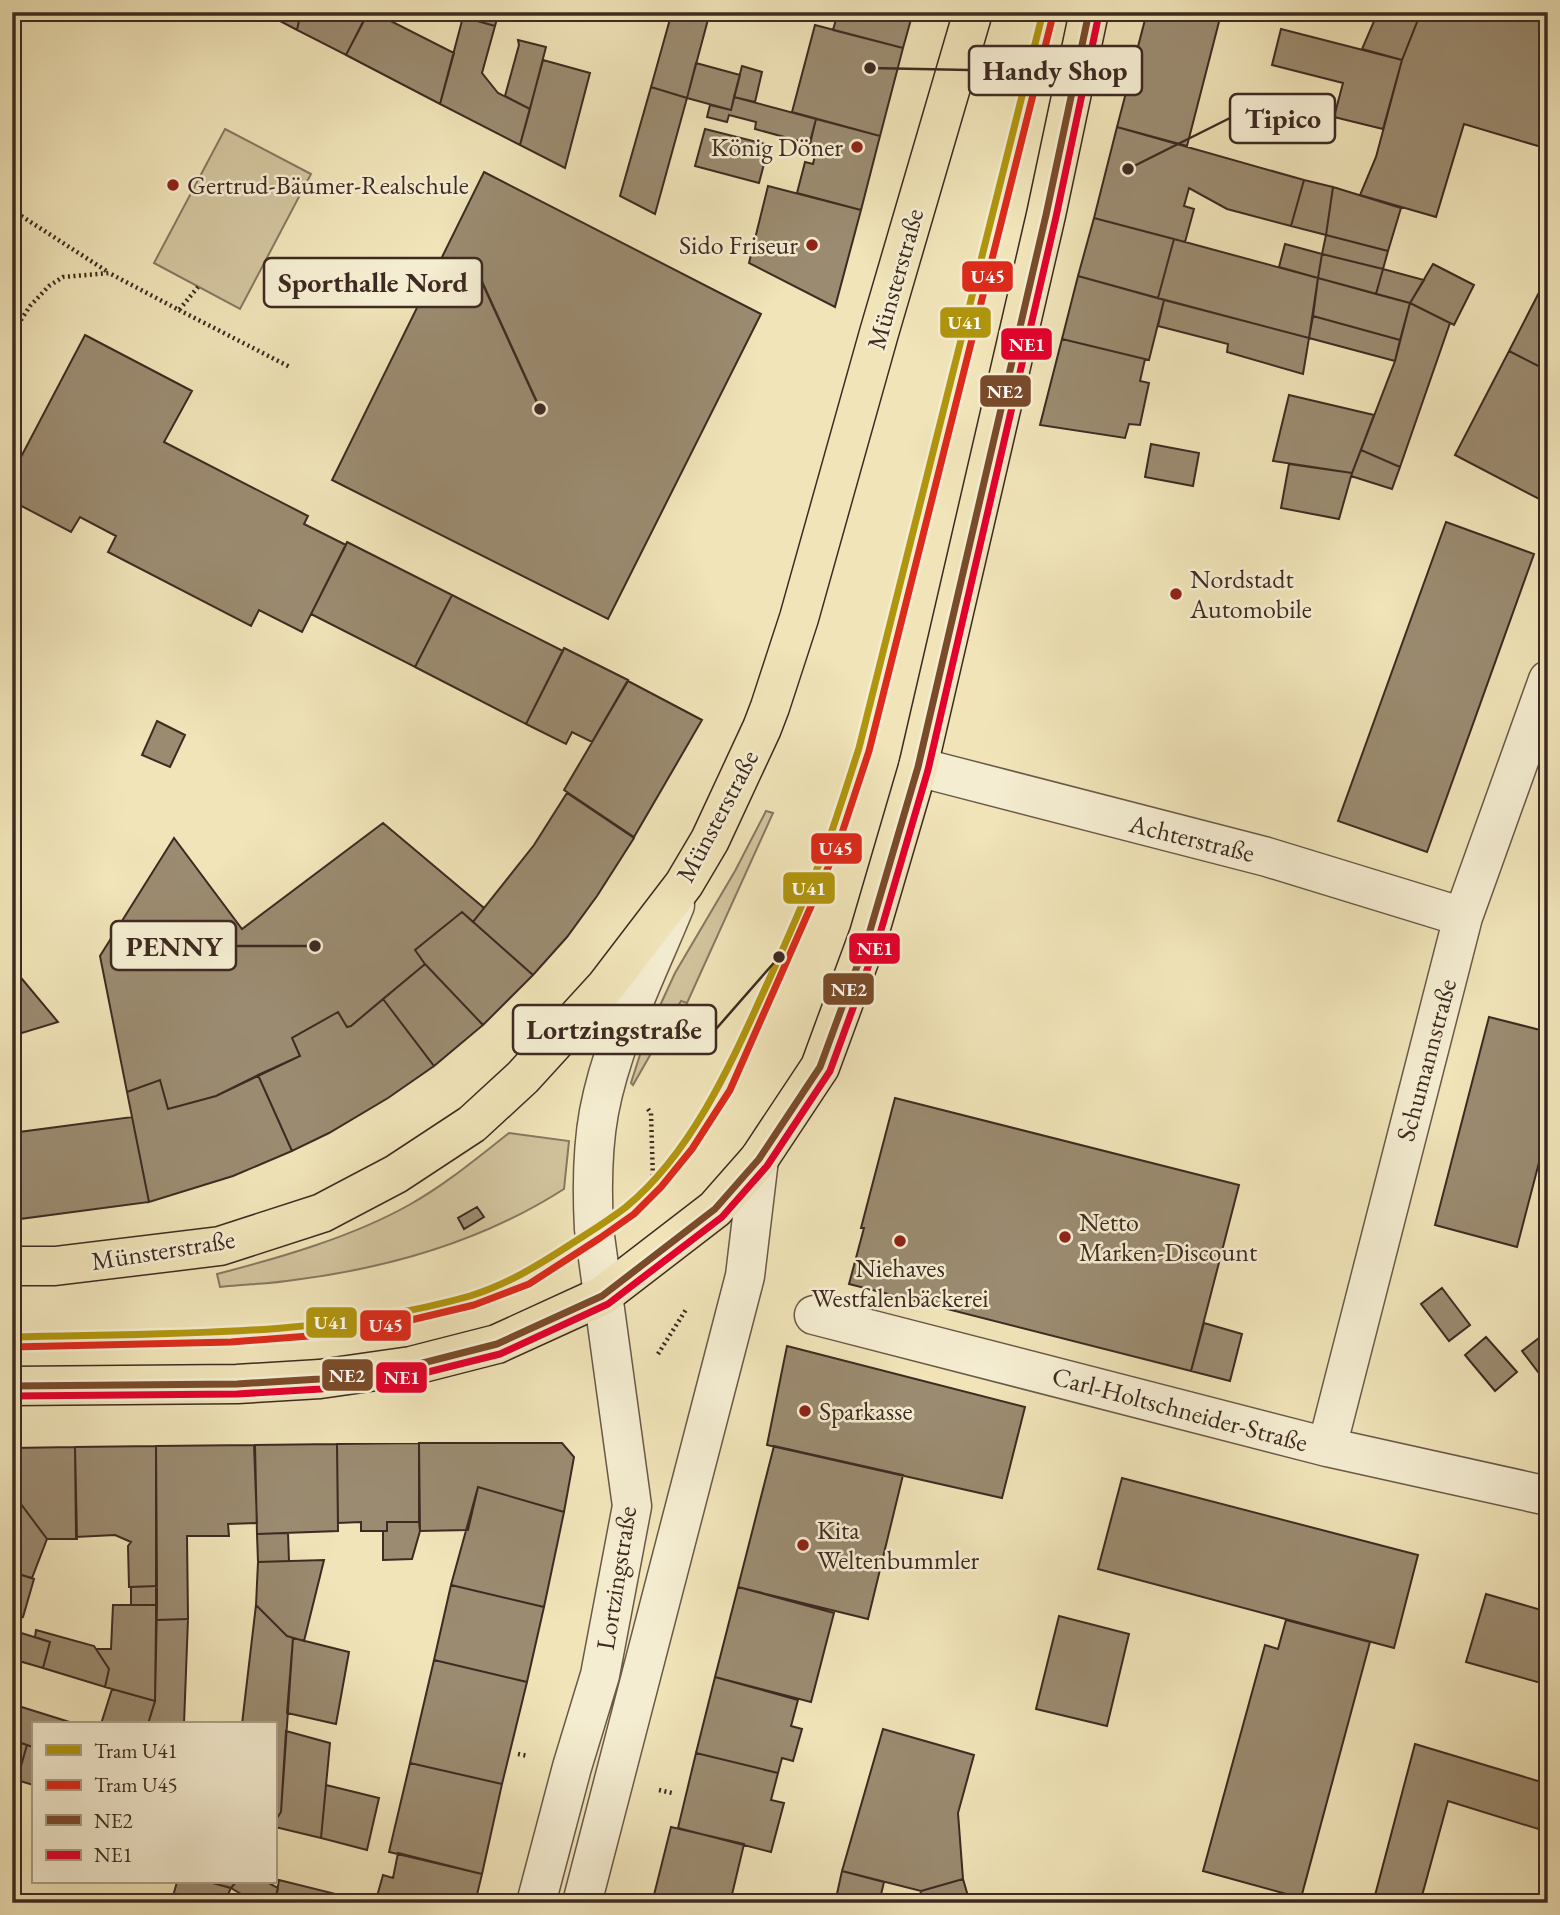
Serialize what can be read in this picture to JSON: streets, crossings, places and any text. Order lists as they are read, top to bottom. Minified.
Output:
{"streets":{"main road":["Münsterstraße"],"street":["Achterstraße","Schumannstraße","Carl-Holtschneider-Straße","Lortzingstraße"]},"crossings":[["Münsterstraße","Lortzingstraße"],["Achterstraße","Schumannstraße"],["Schumannstraße","Carl-Holtschneider-Straße"]],"places":["Handy Shop","König Döner","Tipico","Gertrud-Bäumer-Realschule","Sido Friseur","Sporthalle Nord","Nordstadt Automobile","PENNY","Lortzingstraße","Netto Marken-Discount","Niehaves Westfalenbäckerei","Sparkasse","Kita Weltenbummler"],"lines":["tram line U41","transit line NE2","transit line NE1","tram line U45"],"legend":["Tram U41","Tram U45","NE2","NE1"]}
